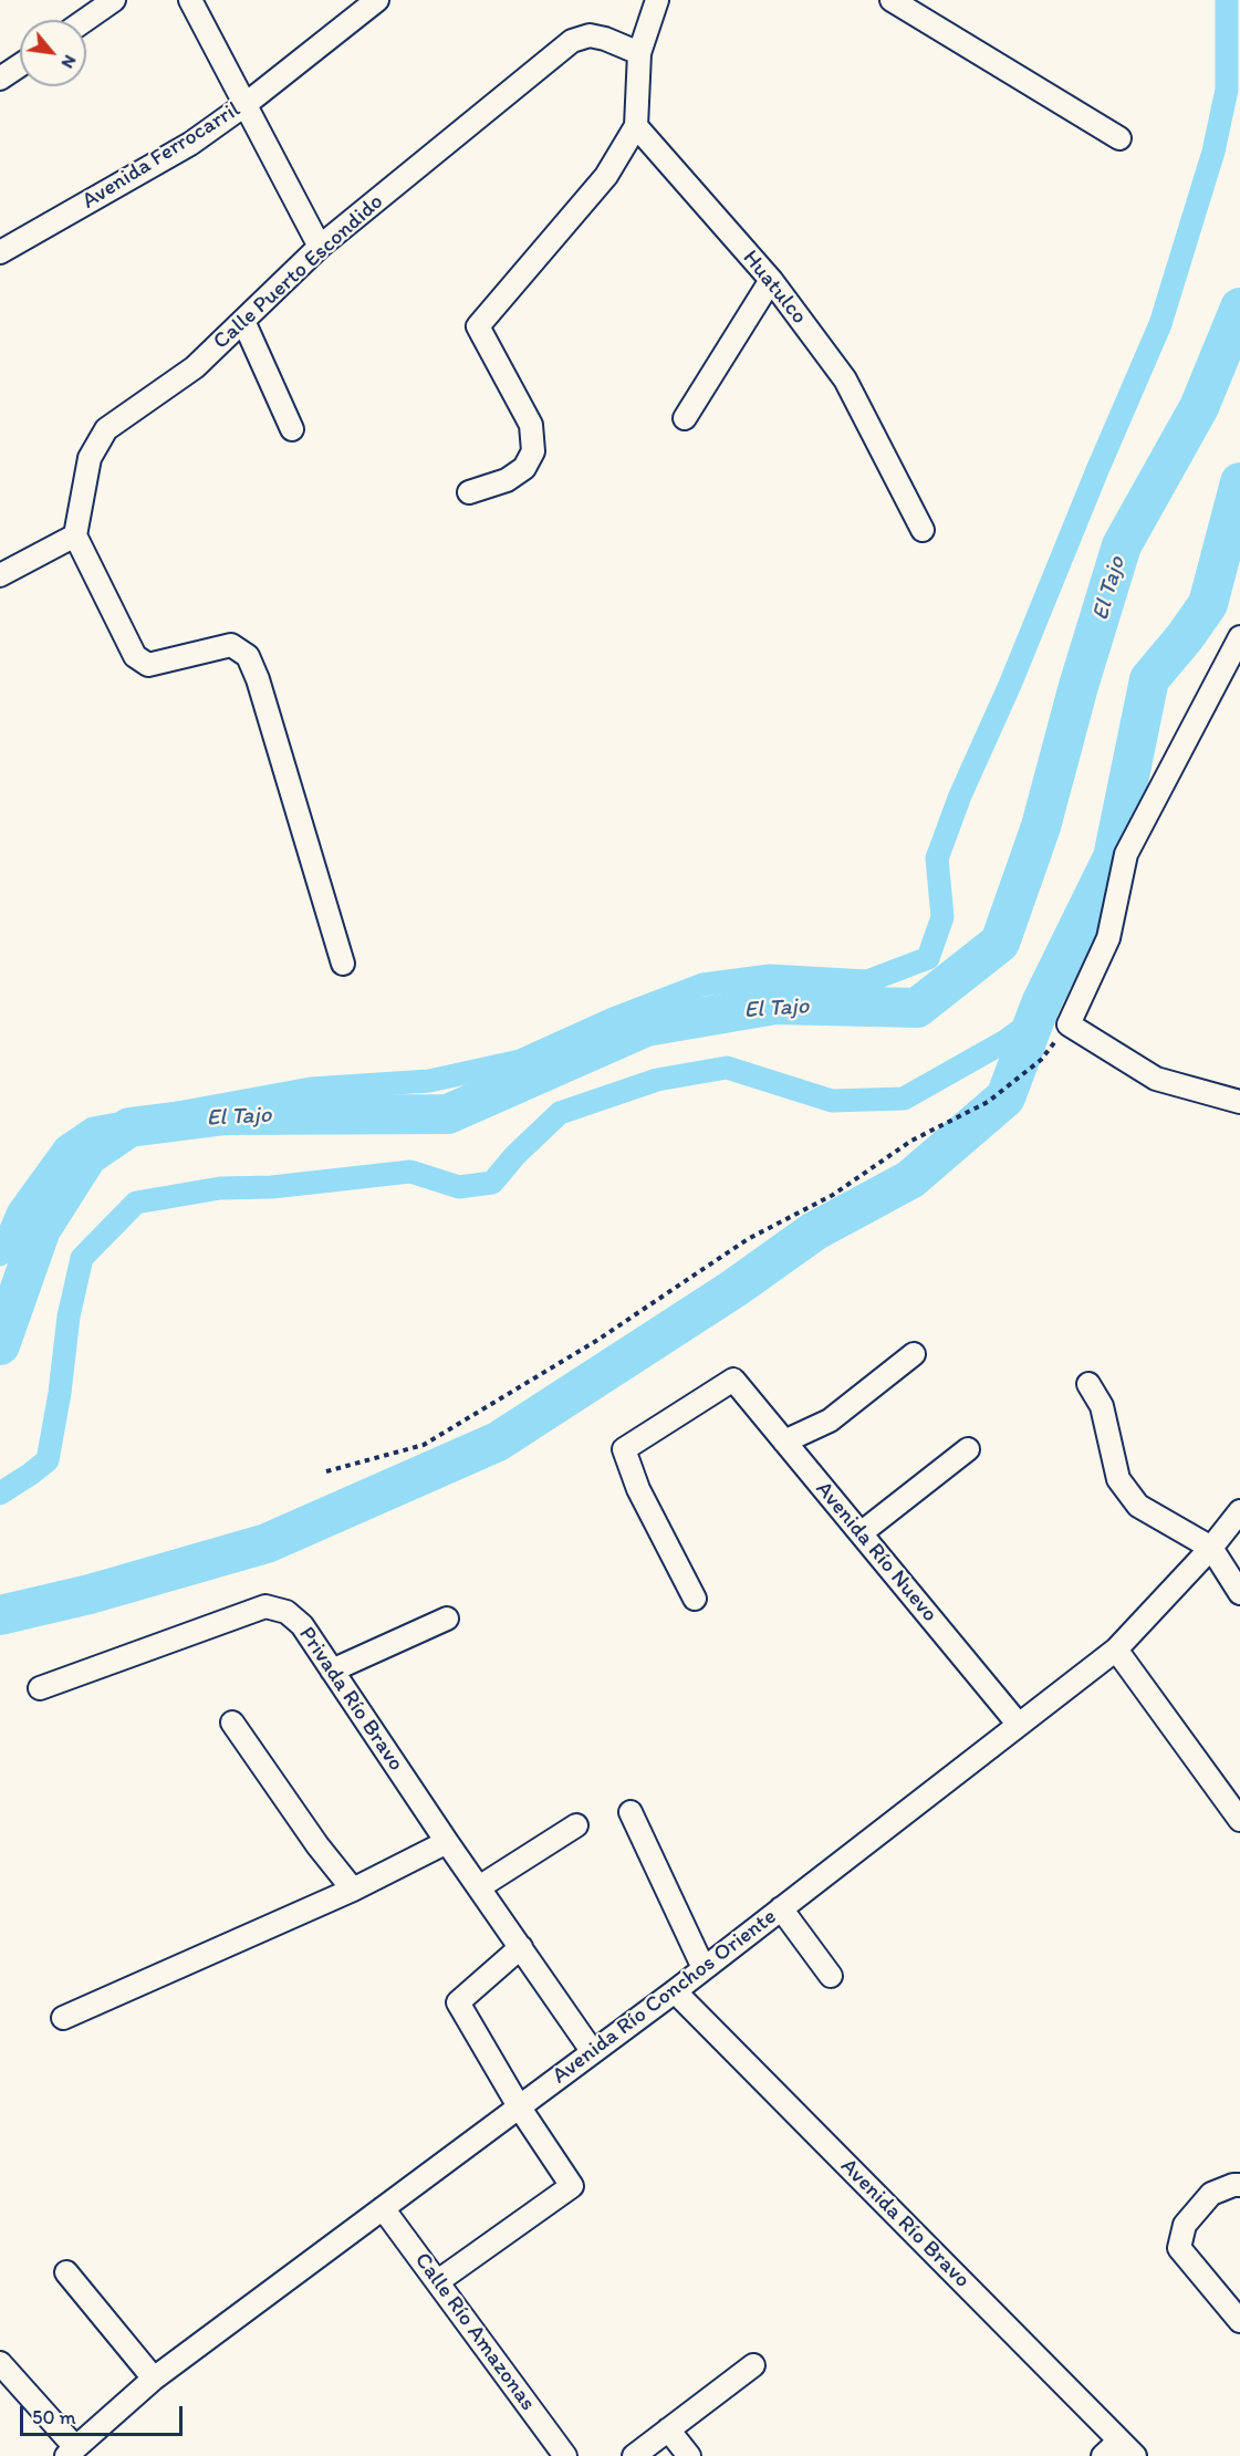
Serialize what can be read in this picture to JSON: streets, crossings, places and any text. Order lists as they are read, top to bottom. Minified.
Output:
{"streets":{"street":["Avenida Ferrocarril","Calle Puerto Escondido","Huatulco","Avenida Río Nuevo","Privada Río Bravo","Avenida Río Conchos Oriente","Avenida Río Bravo","Calle Río Amazonas"]},"crossings":[["Avenida Río Nuevo","Avenida Río Conchos Oriente"],["Privada Río Bravo","Avenida Río Conchos Oriente"],["Avenida Río Conchos Oriente","Avenida Río Bravo"],["Avenida Río Conchos Oriente","Calle Río Amazonas"]],"water":["El Tajo"],"scale_bar":"50 m","north":"bottom right"}
